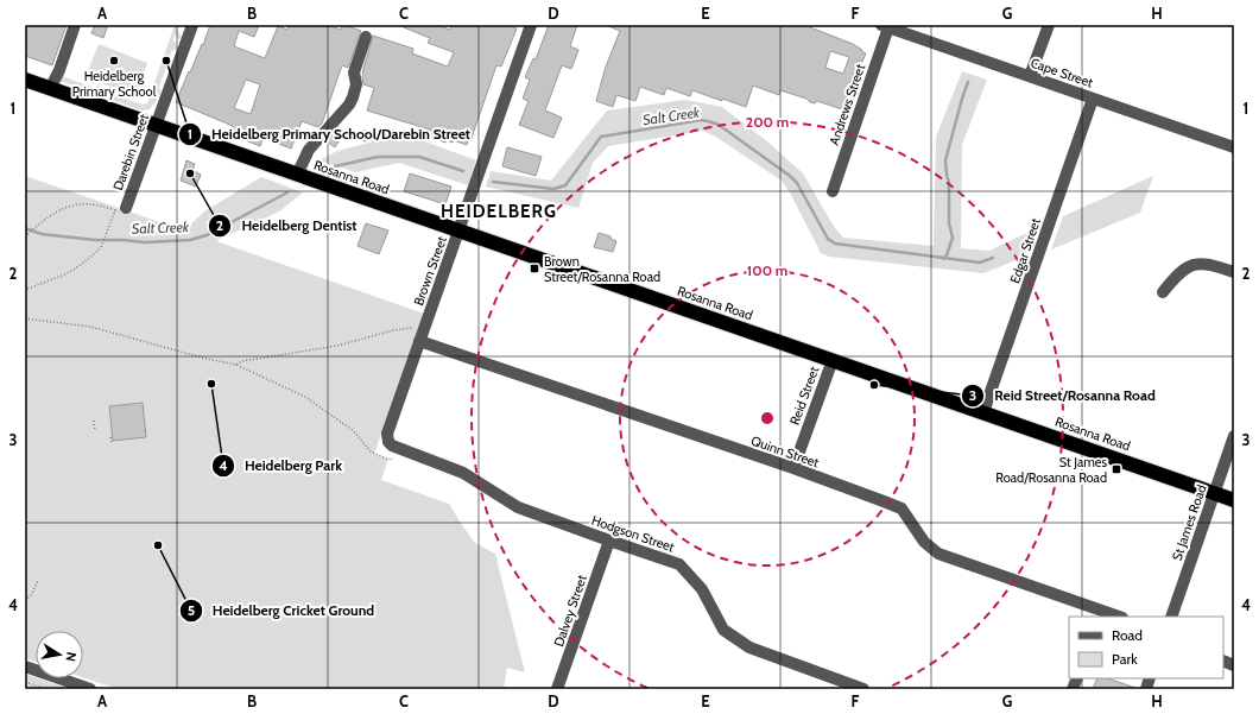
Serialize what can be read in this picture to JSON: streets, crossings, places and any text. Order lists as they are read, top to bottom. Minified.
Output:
{"streets":{"highway":["Rosanna Road"],"street":["Cape Street","Andrews Street","Darebin Street","Edgar Street","Brown Street","Reid Street","Quinn Street","St James Road","Hodgson Street","Dalvey Street"]},"crossings":[["Cape Street","Andrews Street"],["Cape Street","Edgar Street"],["Darebin Street","Rosanna Road"],["Rosanna Road","Edgar Street"],["Rosanna Road","Brown Street"],["Rosanna Road","Reid Street"],["Rosanna Road","St James Road"],["Brown Street","Quinn Street"],["Brown Street","Hodgson Street"],["Reid Street","Quinn Street"],["Hodgson Street","Dalvey Street"]],"districts":["HEIDELBERG"],"water":["Salt Creek"],"places":{"other":["Heidelberg Primary School","Heidelberg Primary School/Darebin Street","Heidelberg Dentist","Heidelberg Park","Reid Street/Rosanna Road","Heidelberg Cricket Ground"],"transit":["Brown Street/Rosanna Road","St James Road/Rosanna Road"]},"legend":["Road","Park"],"north":"right","grid":{"columns":["A","B","C","D","E","F","G","H"],"rows":["1","2","3","4"]},"rings":["200 m","100 m"]}
